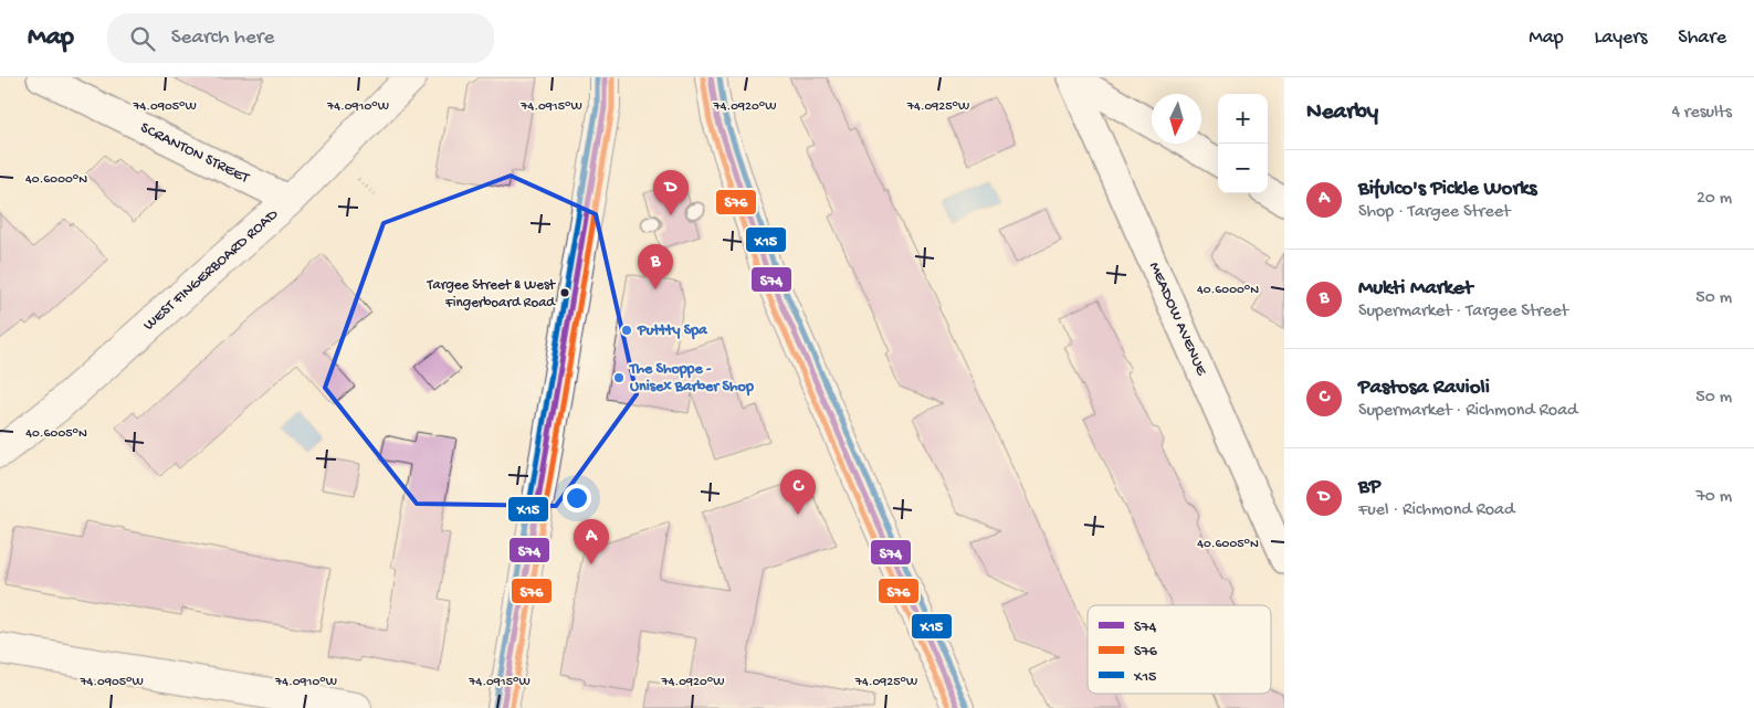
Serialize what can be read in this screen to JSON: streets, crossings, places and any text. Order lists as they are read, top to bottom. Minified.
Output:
{"streets":{"main road":["WEST FINGERBOARD ROAD"],"street":["SCRANTON STREET","MEADOW AVENUE"]},"crossings":[["SCRANTON STREET","WEST FINGERBOARD ROAD"]],"places":["Targee Street & West Fingerboard Road","Puttty Spa","The Shoppe - Unisex Barber Shop"],"lines":["transit line S74","transit line S76","transit line X15"],"legend":["S74","S76","X15"],"north":"bottom","page":{"header":"Map","search":"Search here","nav":["Map","Layers","Share"],"heading":["Nearby","4 results"],"map_buttons":["+","−"],"list":[{"mark":"A","name":"Bifulco's Pickle Works","note":"Shop · Targee Street","value":"20 m"},{"mark":"B","name":"Mukti Market","note":"Supermarket · Targee Street","value":"50 m"},{"mark":"C","name":"Pastosa Ravioli","note":"Supermarket · Richmond Road","value":"50 m"},{"mark":"D","name":"BP","note":"Fuel · Richmond Road","value":"70 m"}],"pins":["D","B","C","A"]},"coordinates":["74.0905°W","74.0910°W","74.0915°W","74.0920°W","74.0925°W","40.6000°N","40.6005°N"]}
